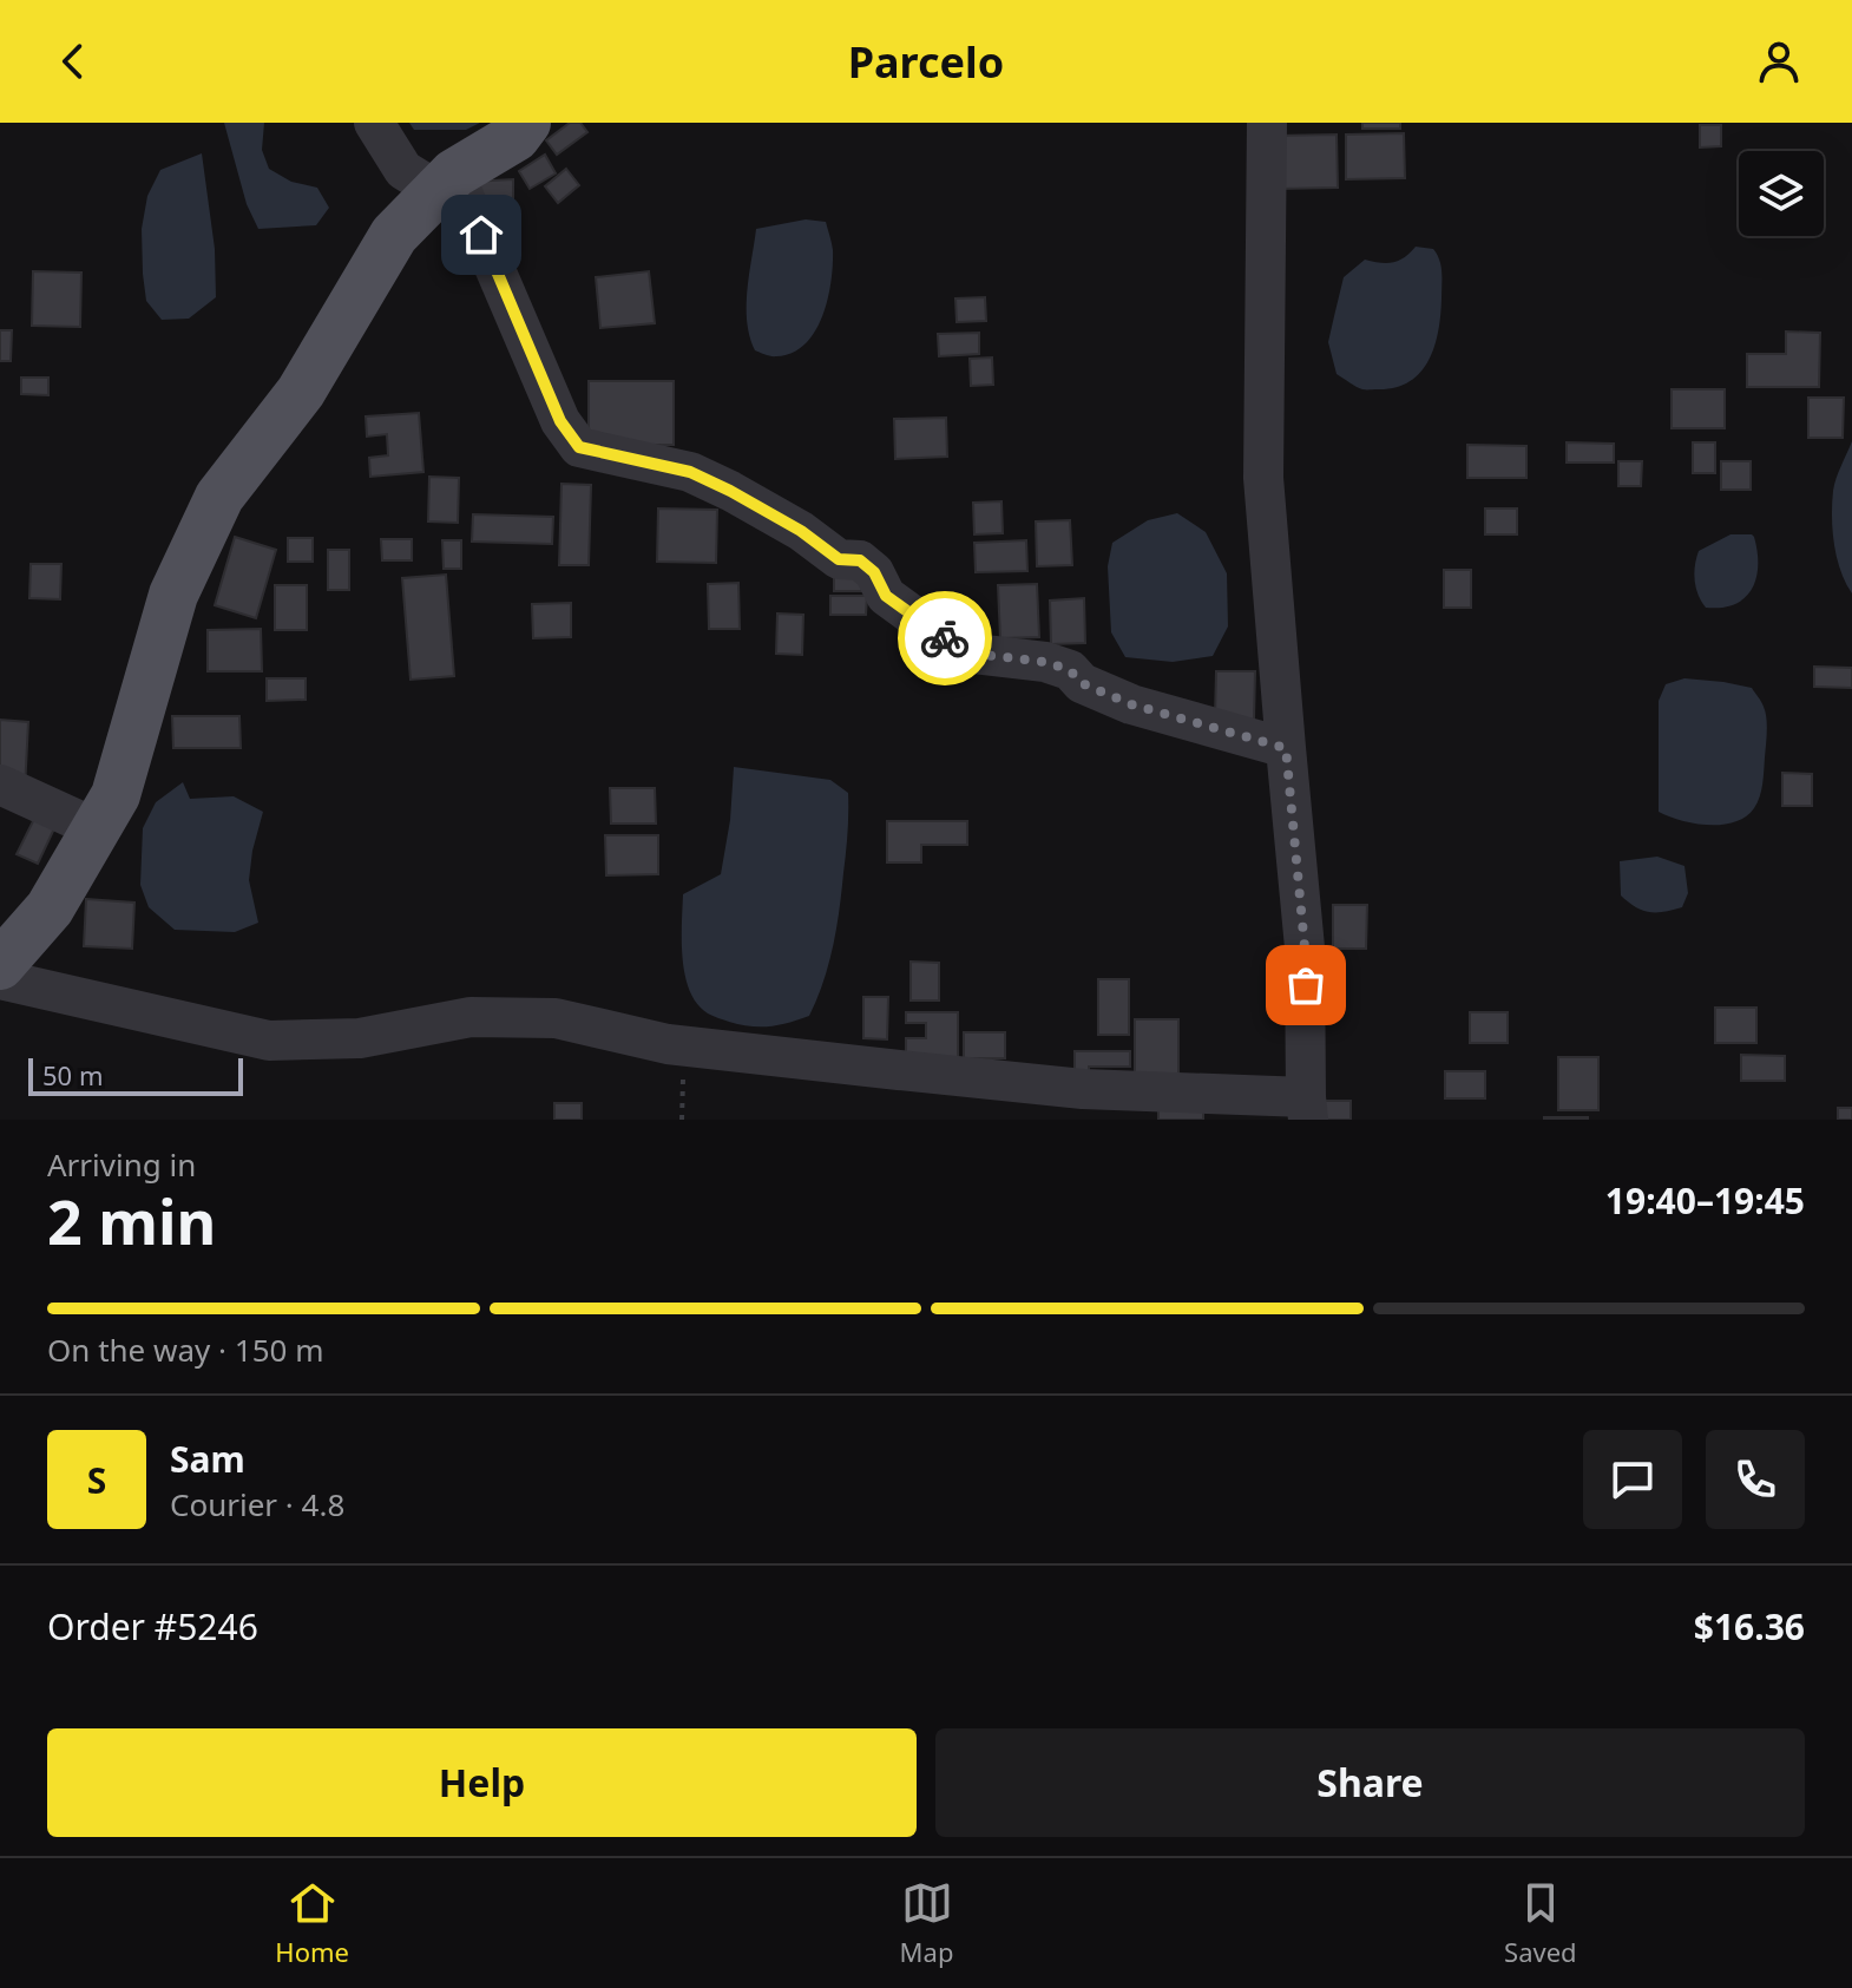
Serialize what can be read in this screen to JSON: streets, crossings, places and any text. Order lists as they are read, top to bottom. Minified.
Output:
{"scale_bar":"50 m","page":{"header":"Parcelo","scale":"50 m","heading":["2 min","Arriving in","19:40–19:45"],"panel":["Sam","Courier · 4.8","Order #5246","$16.36"],"bar":"On the way · 150 m","round":"S","buttons":["Help","Share"],"tabs":["Home","Map","Saved"]}}
